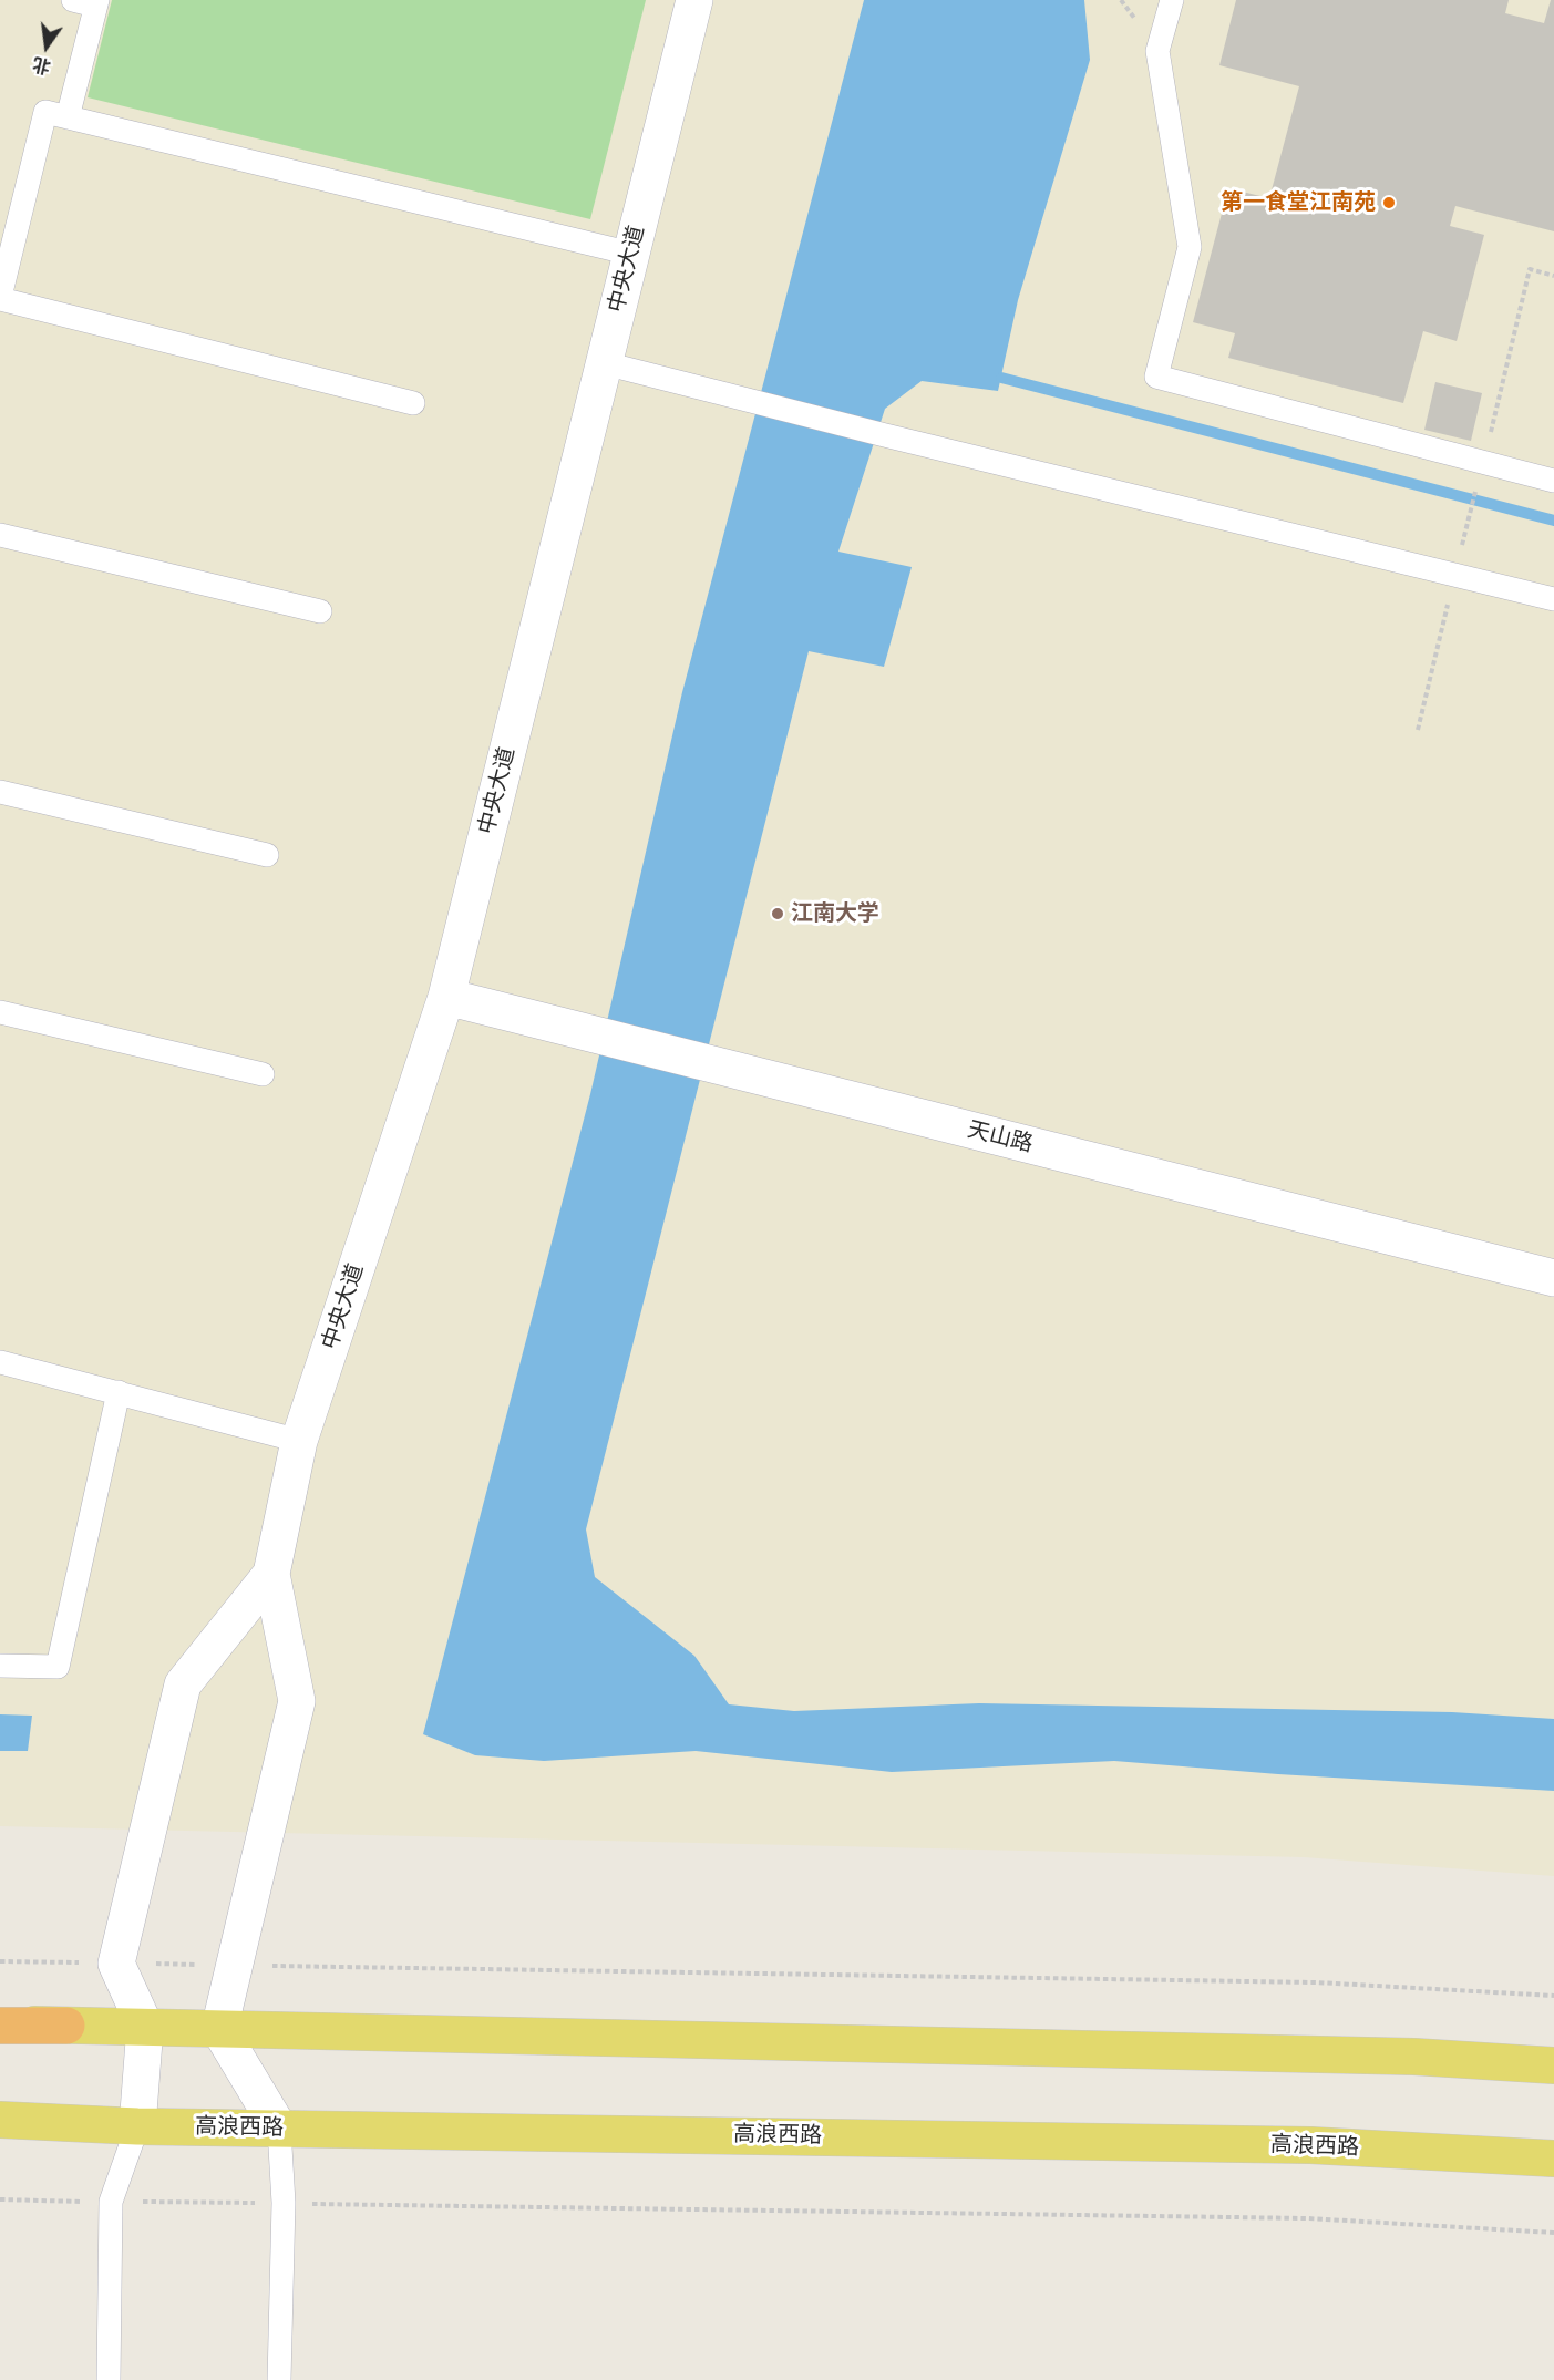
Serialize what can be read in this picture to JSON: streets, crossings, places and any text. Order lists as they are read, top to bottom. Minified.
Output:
{"streets":{"main road":["高浪西路"],"street":["中央大道","天山路"]},"crossings":[["中央大道","天山路"]],"places":["第一食堂江南苑","江南大学"],"north":"bottom"}
